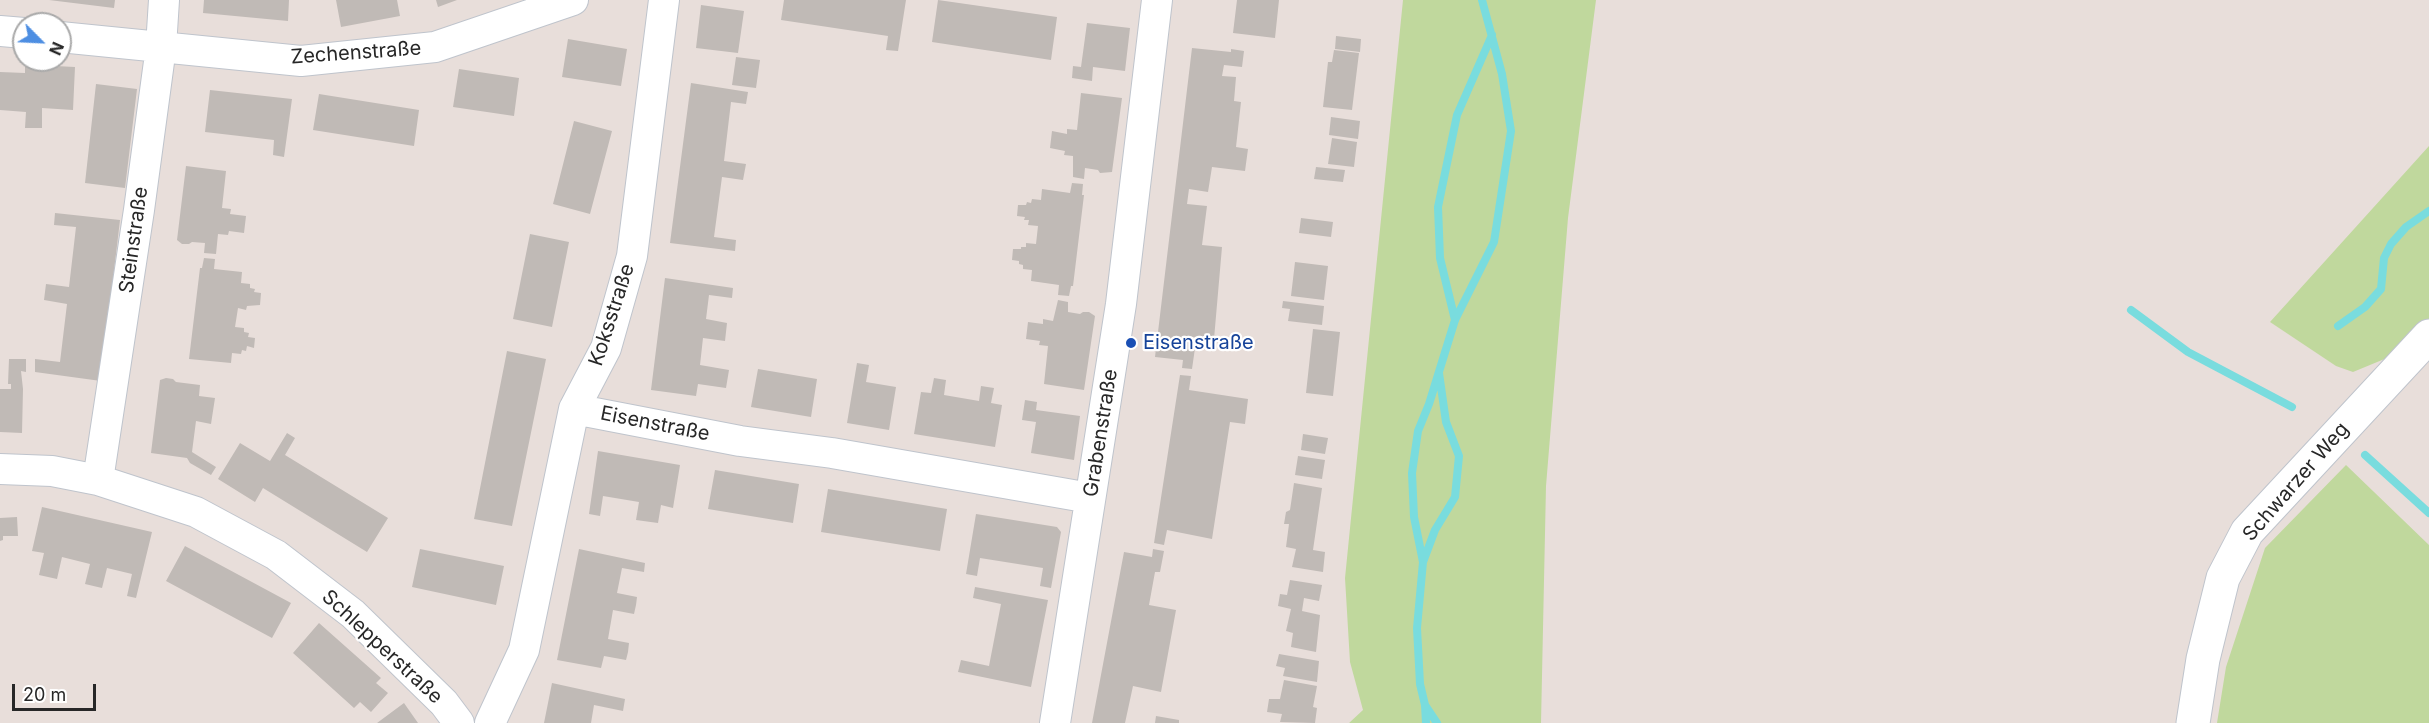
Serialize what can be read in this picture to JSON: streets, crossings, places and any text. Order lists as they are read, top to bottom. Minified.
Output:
{"streets":{"street":["Zechenstraße","Steinstraße","Koksstraße","Eisenstraße","Grabenstraße","Schwarzer Weg","Schlepperstraße"]},"crossings":[["Zechenstraße","Steinstraße"],["Steinstraße","Schlepperstraße"],["Koksstraße","Eisenstraße"],["Eisenstraße","Grabenstraße"]],"places":["Eisenstraße"],"scale_bar":"20 m","north":"bottom right"}
